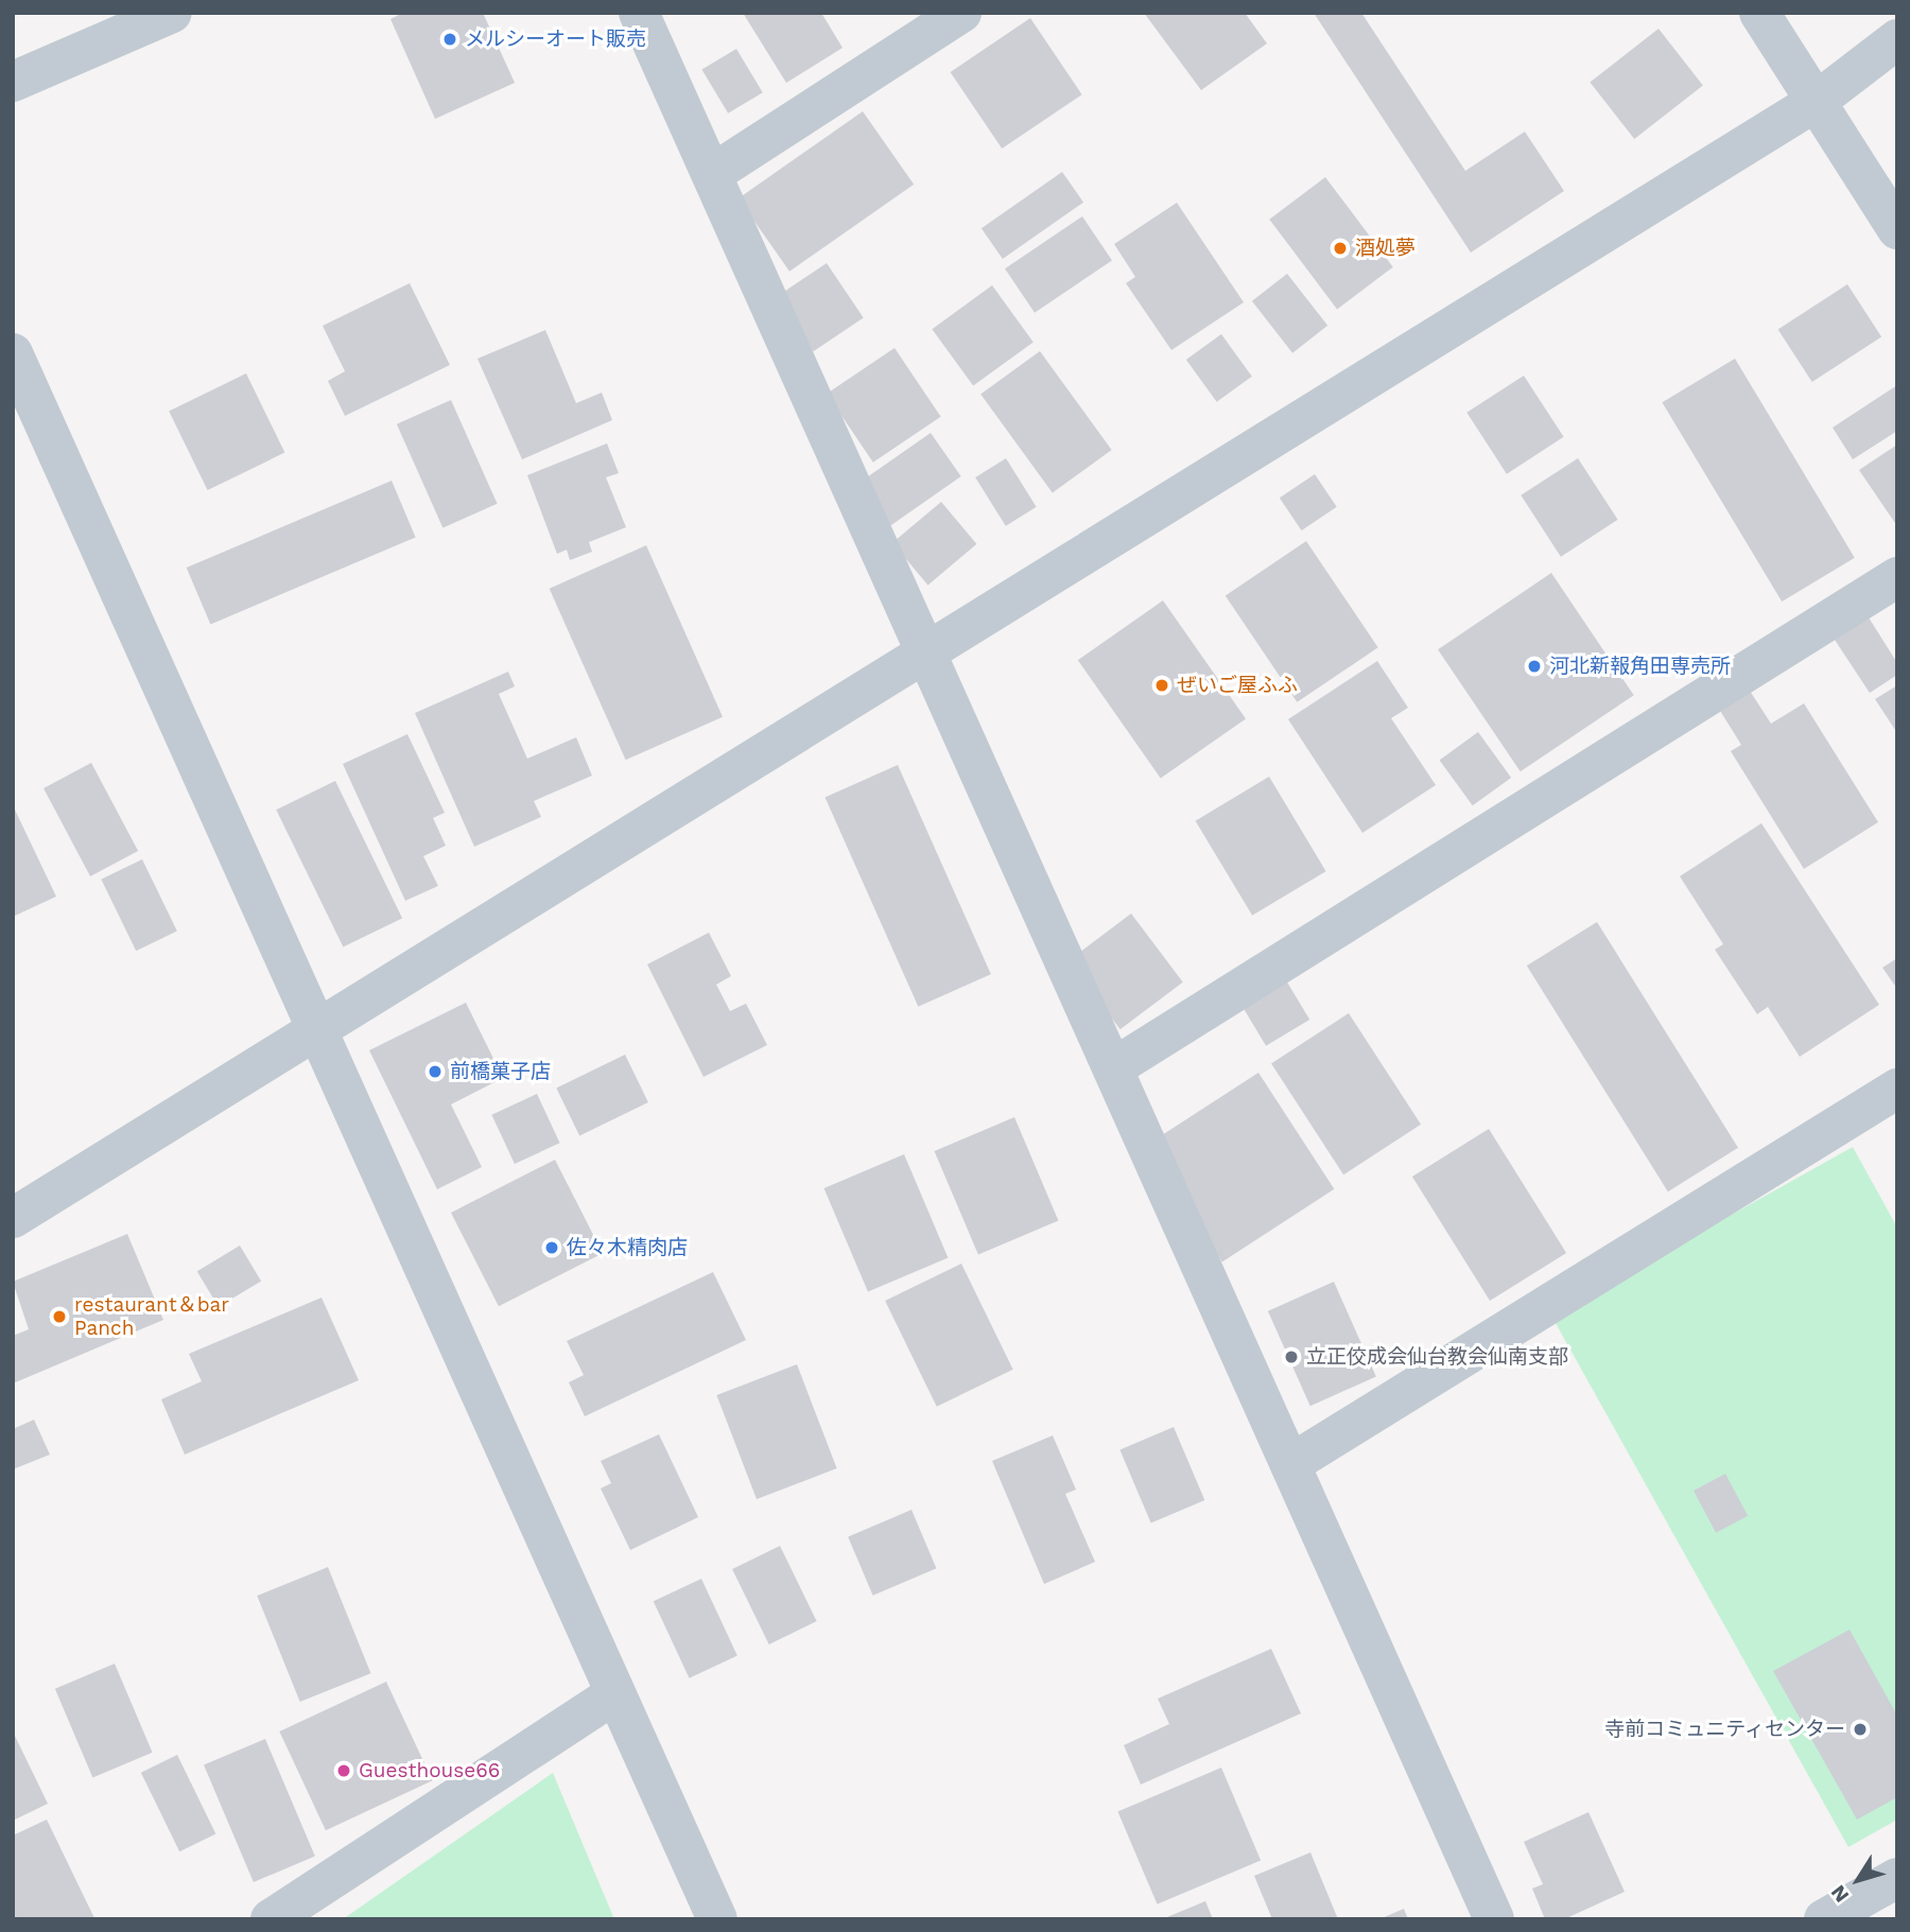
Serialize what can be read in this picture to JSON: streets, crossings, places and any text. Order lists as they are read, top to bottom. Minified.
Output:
{"places":["メルシーオート販売","酒処夢","河北新報角田専売所","ぜいご屋ふふ","前橋菓子店","佐々木精肉店","restaurant＆bar Panch","立正佼成会仙台教会仙南支部","寺前コミュニティセンター","Guesthouse66"],"north":"bottom left"}
